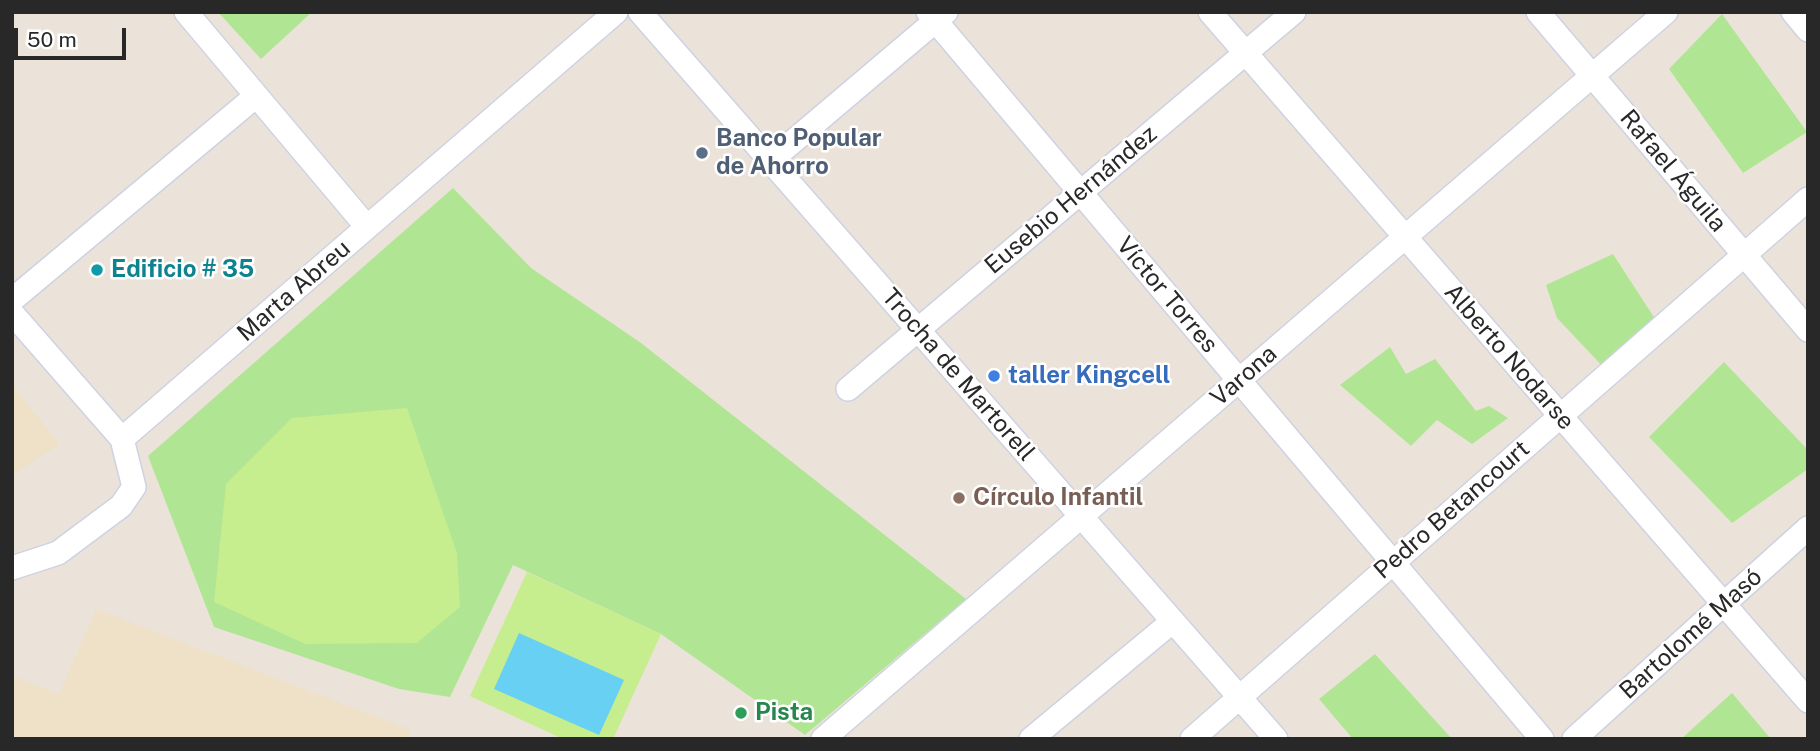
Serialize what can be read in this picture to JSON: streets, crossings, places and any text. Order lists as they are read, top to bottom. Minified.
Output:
{"streets":{"street":["Rafael Águila","Eusebio Hernández","Marta Abreu","Víctor Torres","Alberto Nodarse","Trocha de Martorell","Varona","Pedro Betancourt","Bartolomé Masó"]},"crossings":[["Rafael Águila","Varona"],["Rafael Águila","Pedro Betancourt"],["Eusebio Hernández","Víctor Torres"],["Eusebio Hernández","Alberto Nodarse"],["Eusebio Hernández","Trocha de Martorell"],["Víctor Torres","Varona"],["Víctor Torres","Pedro Betancourt"],["Alberto Nodarse","Varona"],["Alberto Nodarse","Pedro Betancourt"],["Alberto Nodarse","Bartolomé Masó"],["Trocha de Martorell","Varona"],["Trocha de Martorell","Pedro Betancourt"]],"places":["Banco Popular de Ahorro","Edificio # 35","taller Kingcell","Círculo Infantil","Pista"],"scale_bar":"50 m"}
